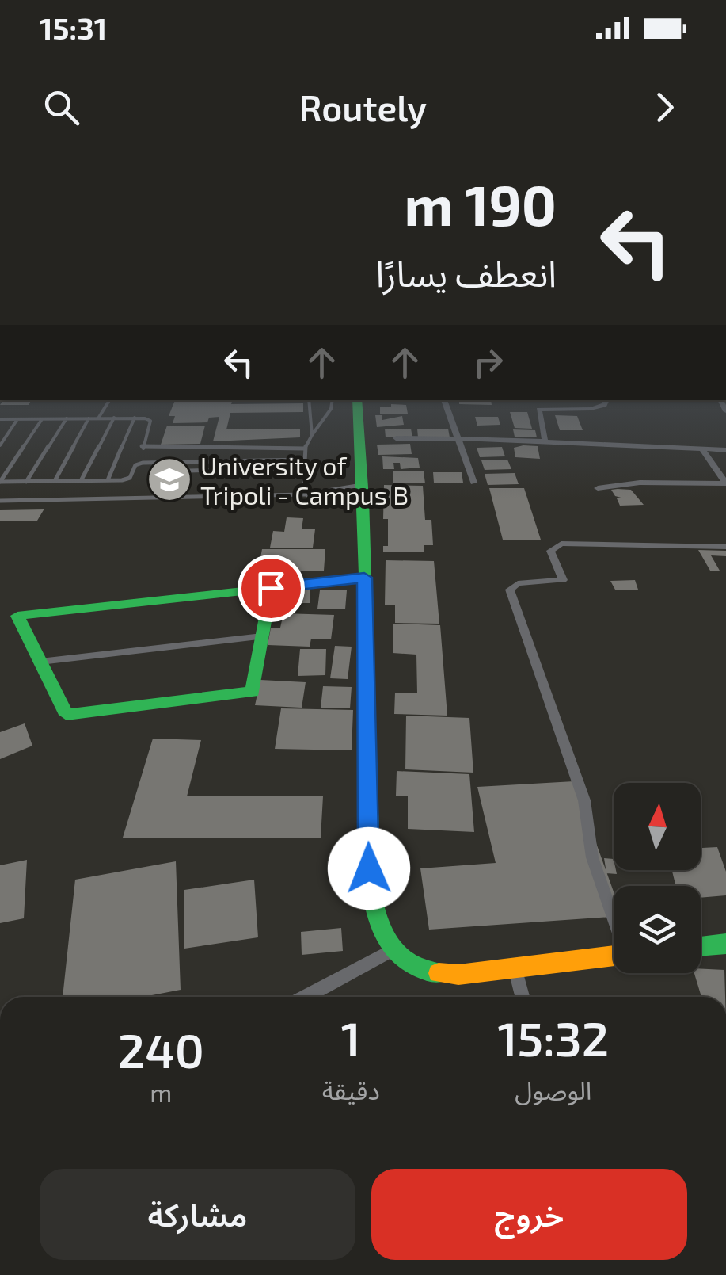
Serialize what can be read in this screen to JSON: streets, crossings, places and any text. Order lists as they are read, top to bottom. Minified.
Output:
{"places":{"school or university":["University of Tripoli - Campus B"]},"north":"top","page":{"status":"15:31","header":"Routely","turn":["190 m","انعطف يسارًا"],"eta":["15:32","الوصول","1","دقيقة","240","m"],"buttons":["خروج","مشاركة"]}}
